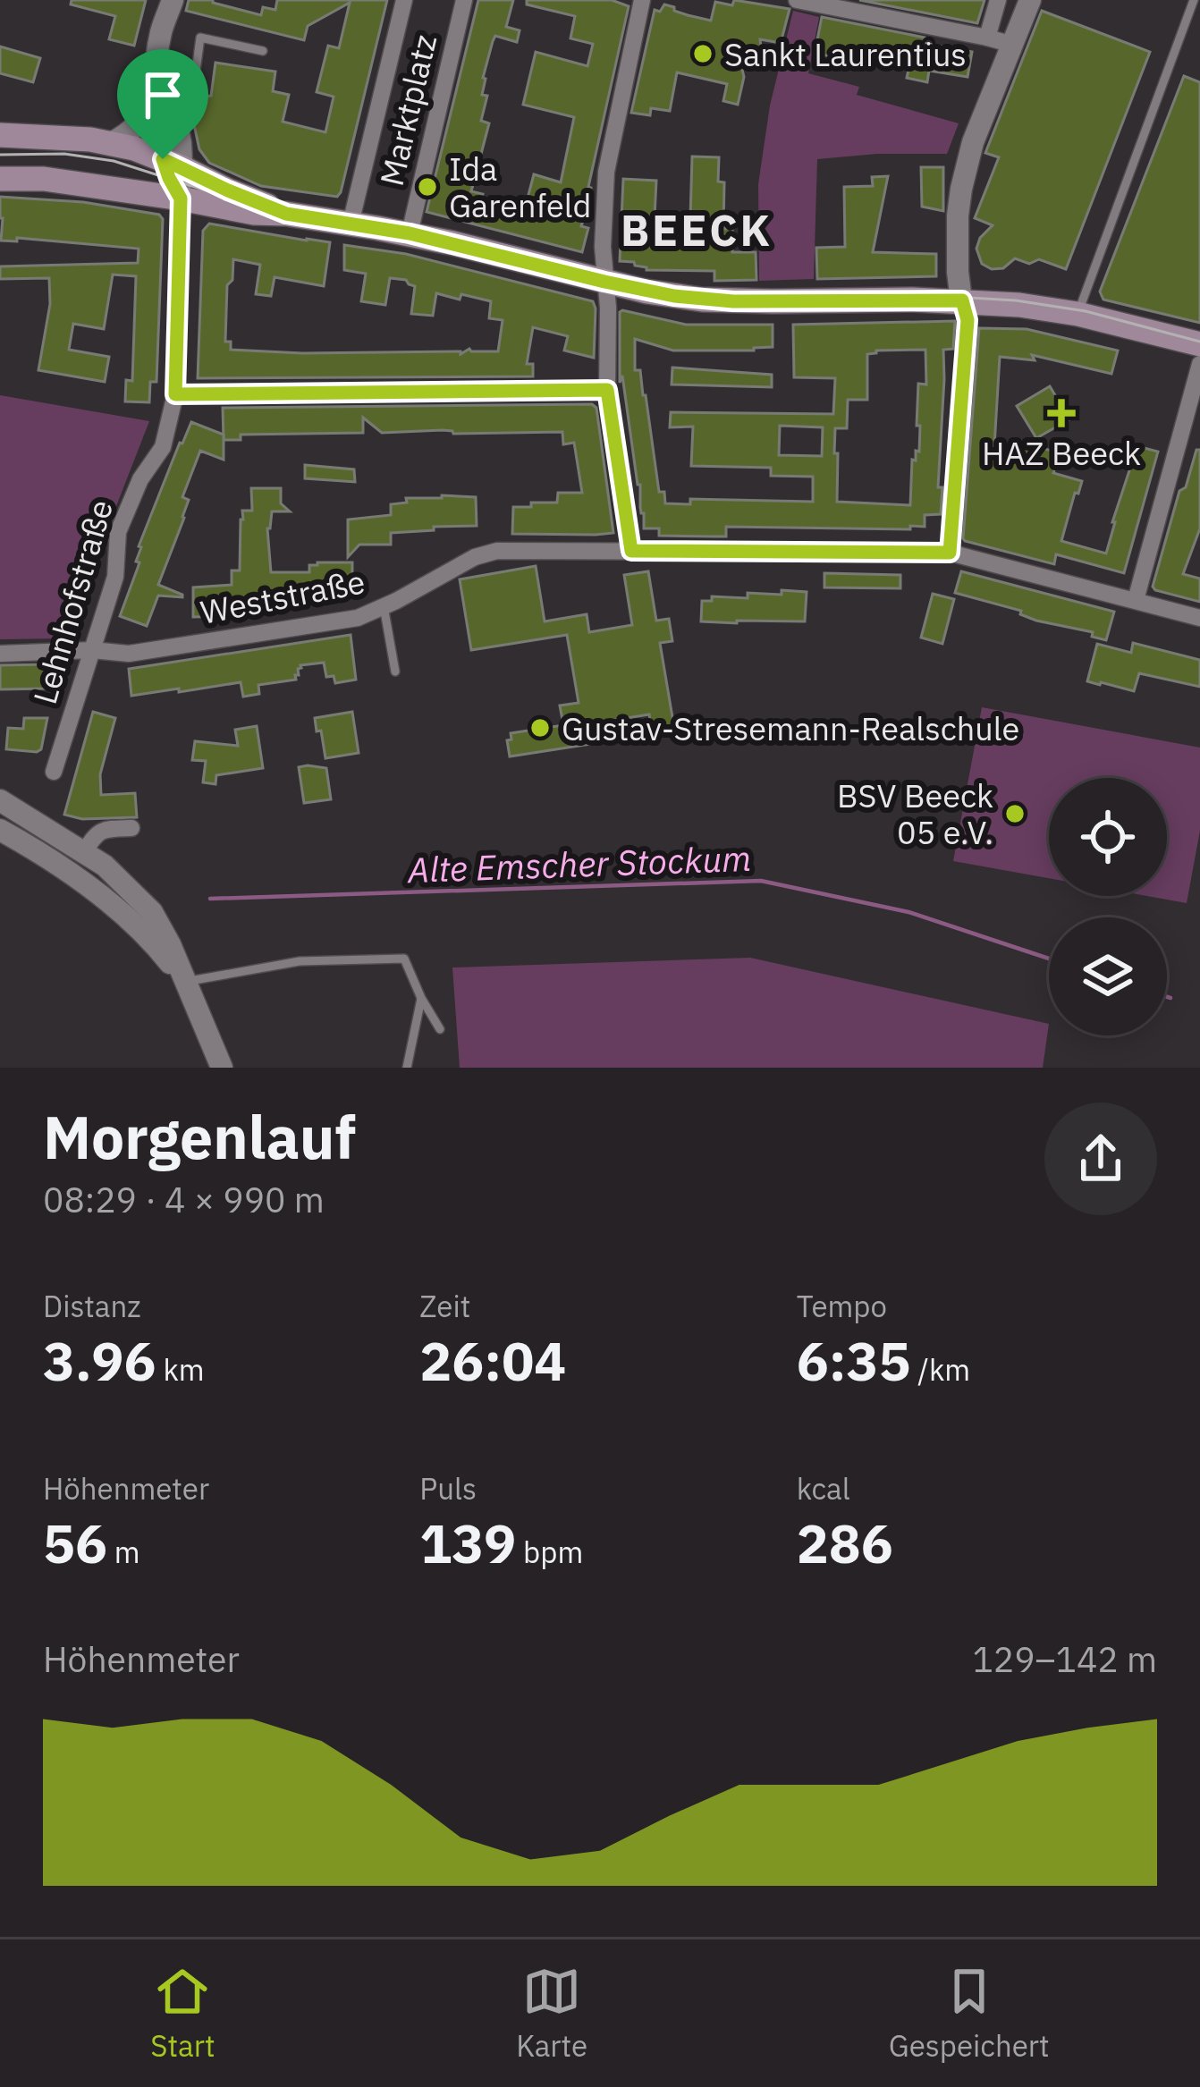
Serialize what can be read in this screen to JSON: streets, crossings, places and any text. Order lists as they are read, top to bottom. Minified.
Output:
{"streets":{"street":["Marktplatz","Weststraße","Lehnhofstraße"]},"crossings":[["Weststraße","Lehnhofstraße"]],"districts":["BEECK"],"water":["Alte Emscher Stockum"],"places":{"other":["Sankt Laurentius","Ida Garenfeld","Gustav-Stresemann-Realschule","BSV Beeck 05 e.V."],"health":["HAZ Beeck"]},"page":{"heading":["Morgenlauf","08:29 · 4 × 990 m"],"stats":[["Distanz","3.96 km"],["Zeit","26:04"],["Tempo","6:35 /km"],["Höhenmeter","56 m"],["Puls","139 bpm"],["kcal","286"]],"chart":["Höhenmeter","129–142 m"],"tabs":["Start","Karte","Gespeichert"]}}
